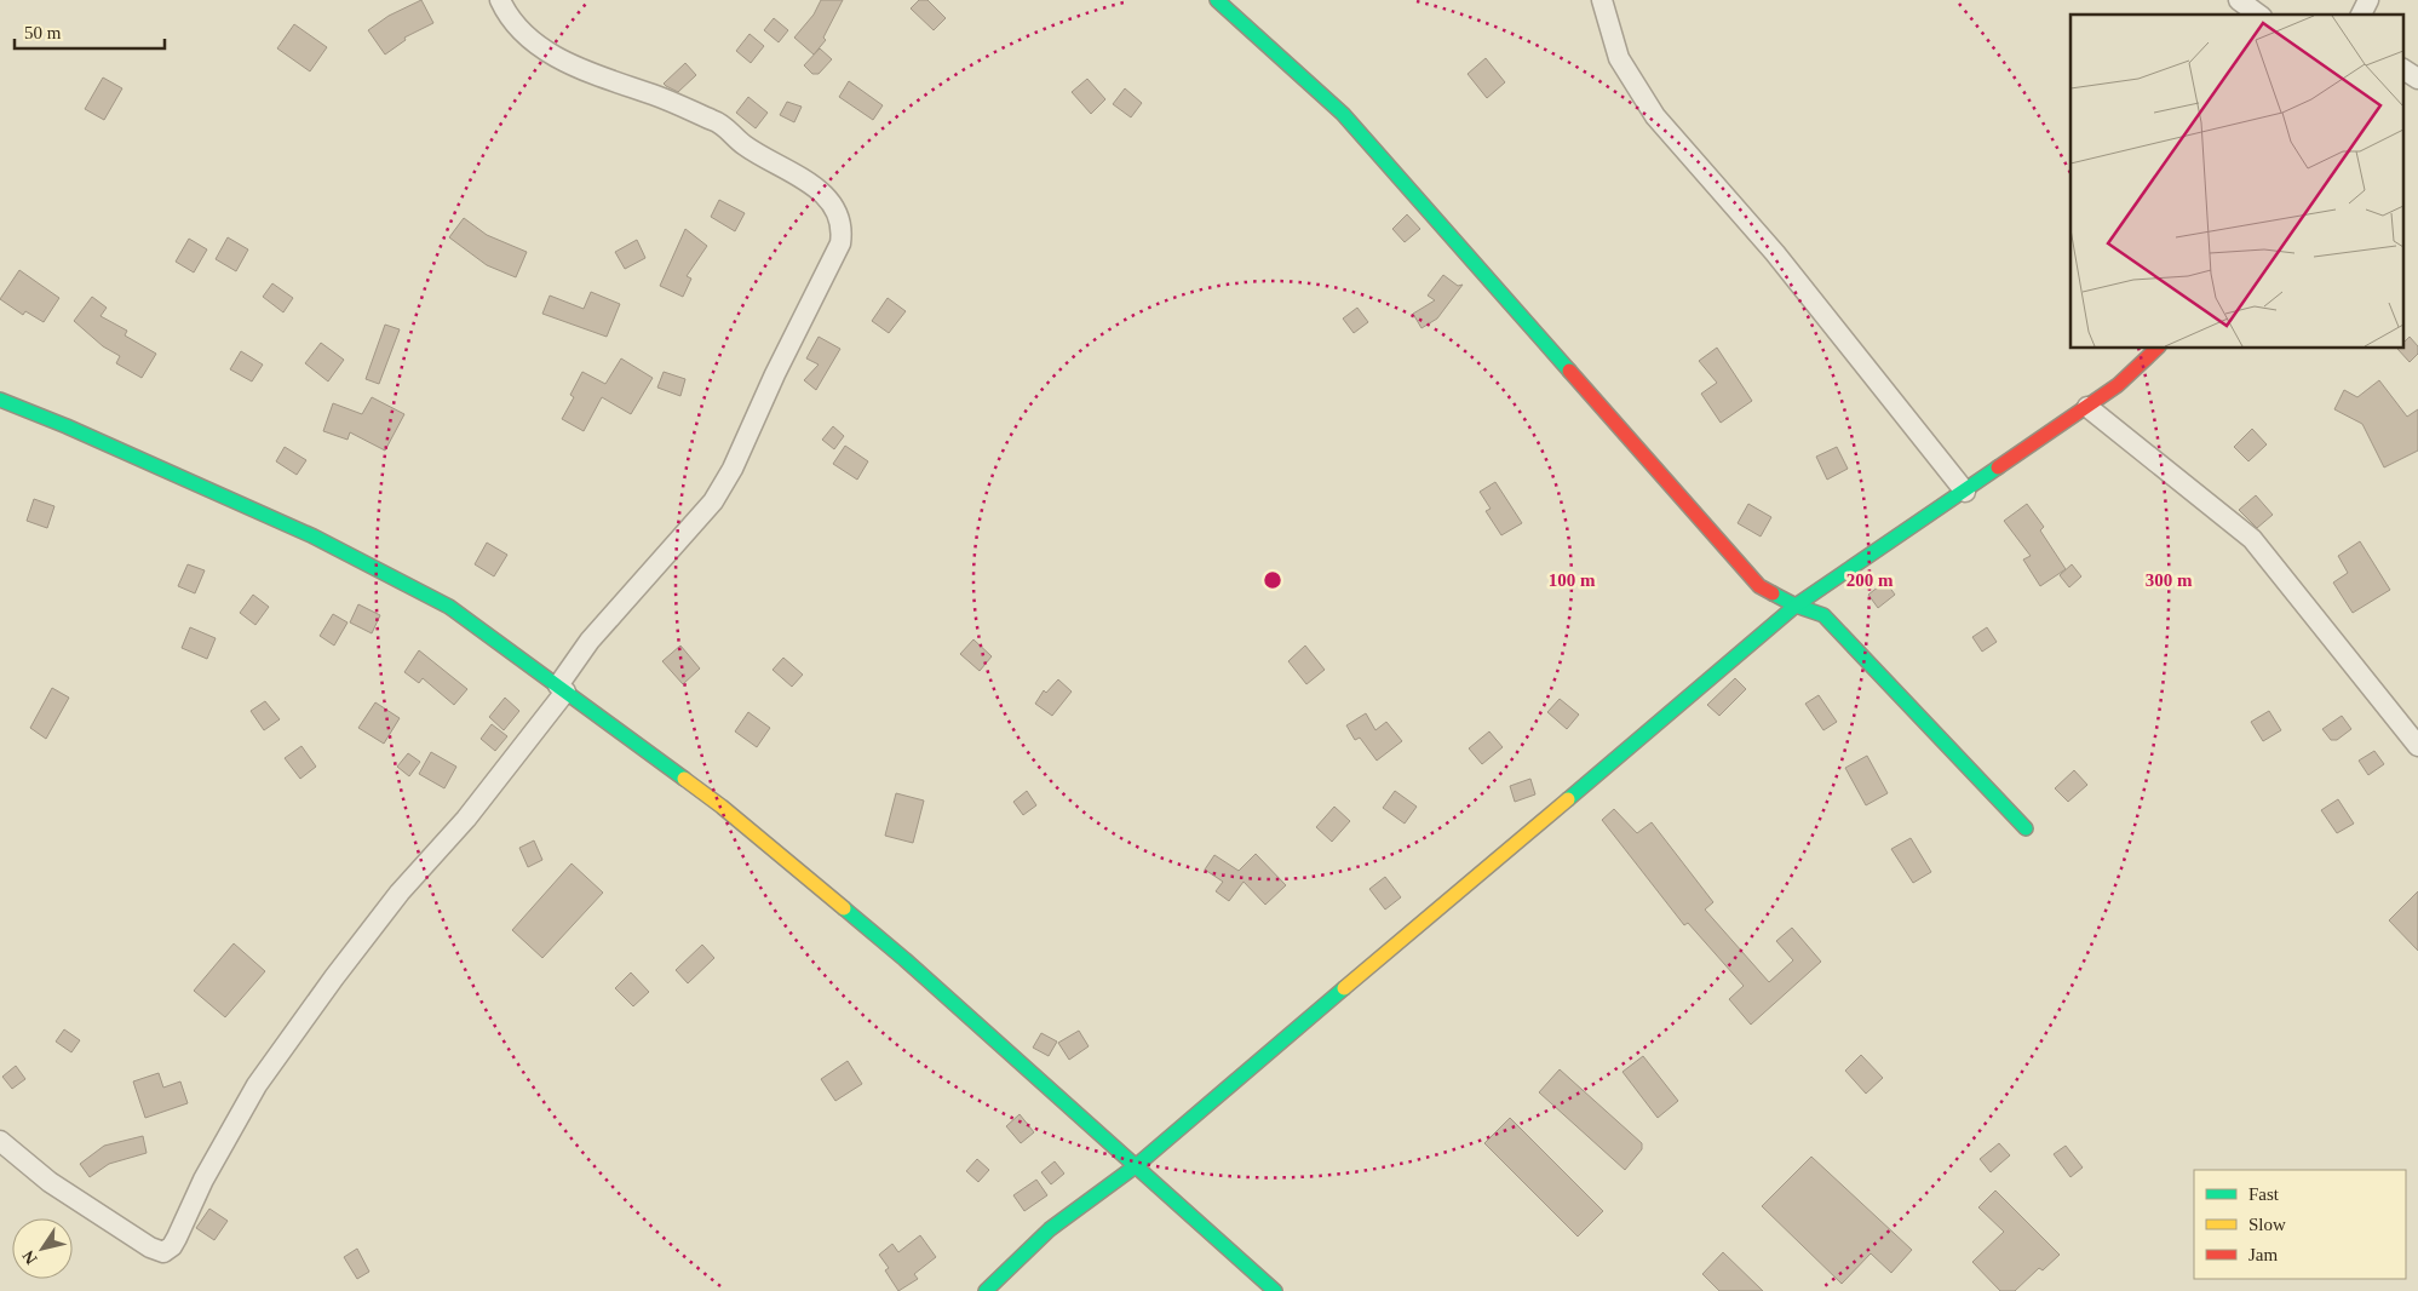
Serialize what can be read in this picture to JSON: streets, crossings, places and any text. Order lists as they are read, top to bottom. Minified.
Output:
{"legend":["Fast","Slow","Jam"],"scale_bar":"50 m","north":"bottom left","rings":["100 m","200 m","300 m"]}
